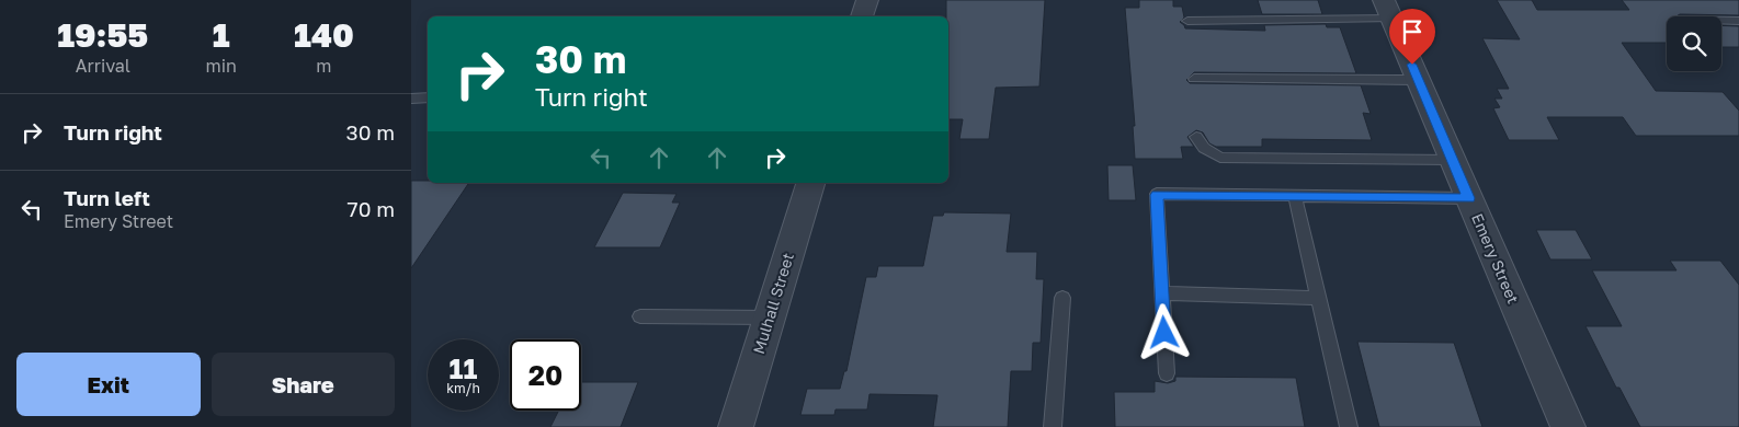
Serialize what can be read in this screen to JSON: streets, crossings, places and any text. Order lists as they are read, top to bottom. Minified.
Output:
{"streets":{"street":["Emery Street","Mulhall Street"]},"page":{"eta":["19:55","Arrival","1","min","140","m"],"turn":["30 m","Turn right"],"list":[{"name":"Turn right","value":"30 m"},{"name":"Turn left","note":"Emery Street","value":"70 m"}],"speed":"11 km/h","limit":"20","buttons":["Exit","Share"]}}
